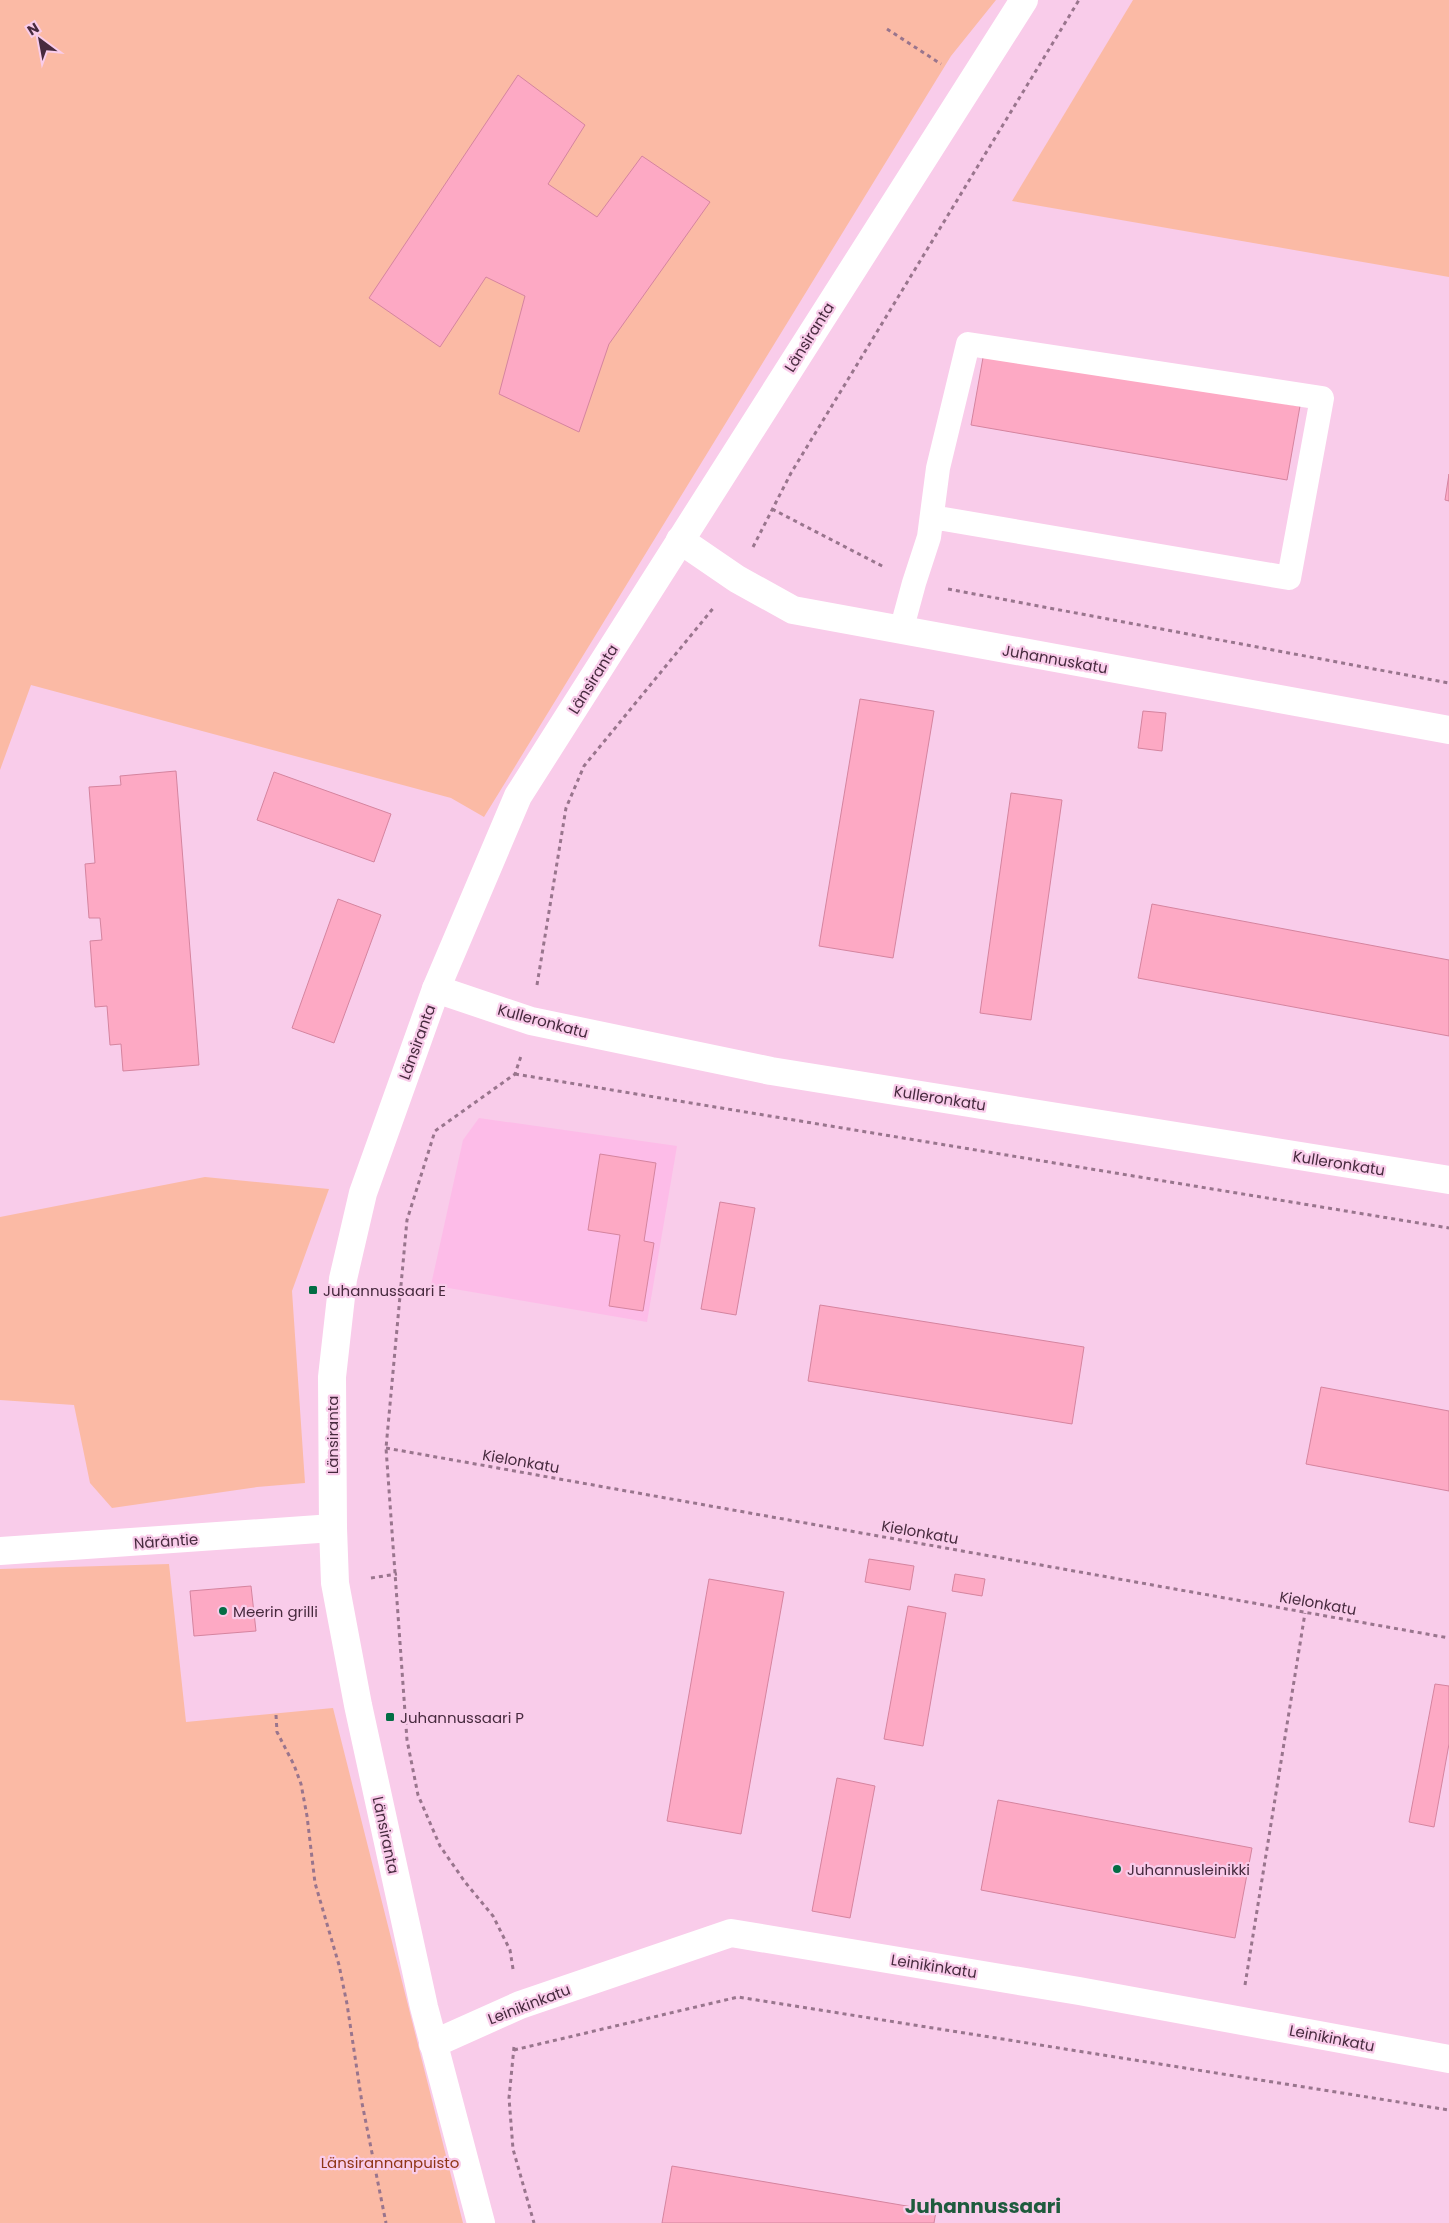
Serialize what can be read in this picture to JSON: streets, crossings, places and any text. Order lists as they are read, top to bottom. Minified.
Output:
{"streets":{"street":["Länsiranta","Juhannuskatu","Kulleronkatu","Näräntie","Leinikinkatu"],"path":["Kielonkatu"]},"crossings":[["Länsiranta","Juhannuskatu"],["Länsiranta","Kulleronkatu"],["Länsiranta","Näräntie"],["Länsiranta","Leinikinkatu"]],"districts":["Juhannussaari"],"parks":["Länsirannanpuisto"],"places":{"transit":["Juhannussaari E","Juhannussaari P"],"other":["Meerin grilli","Juhannusleinikki"]},"north":"top left"}
